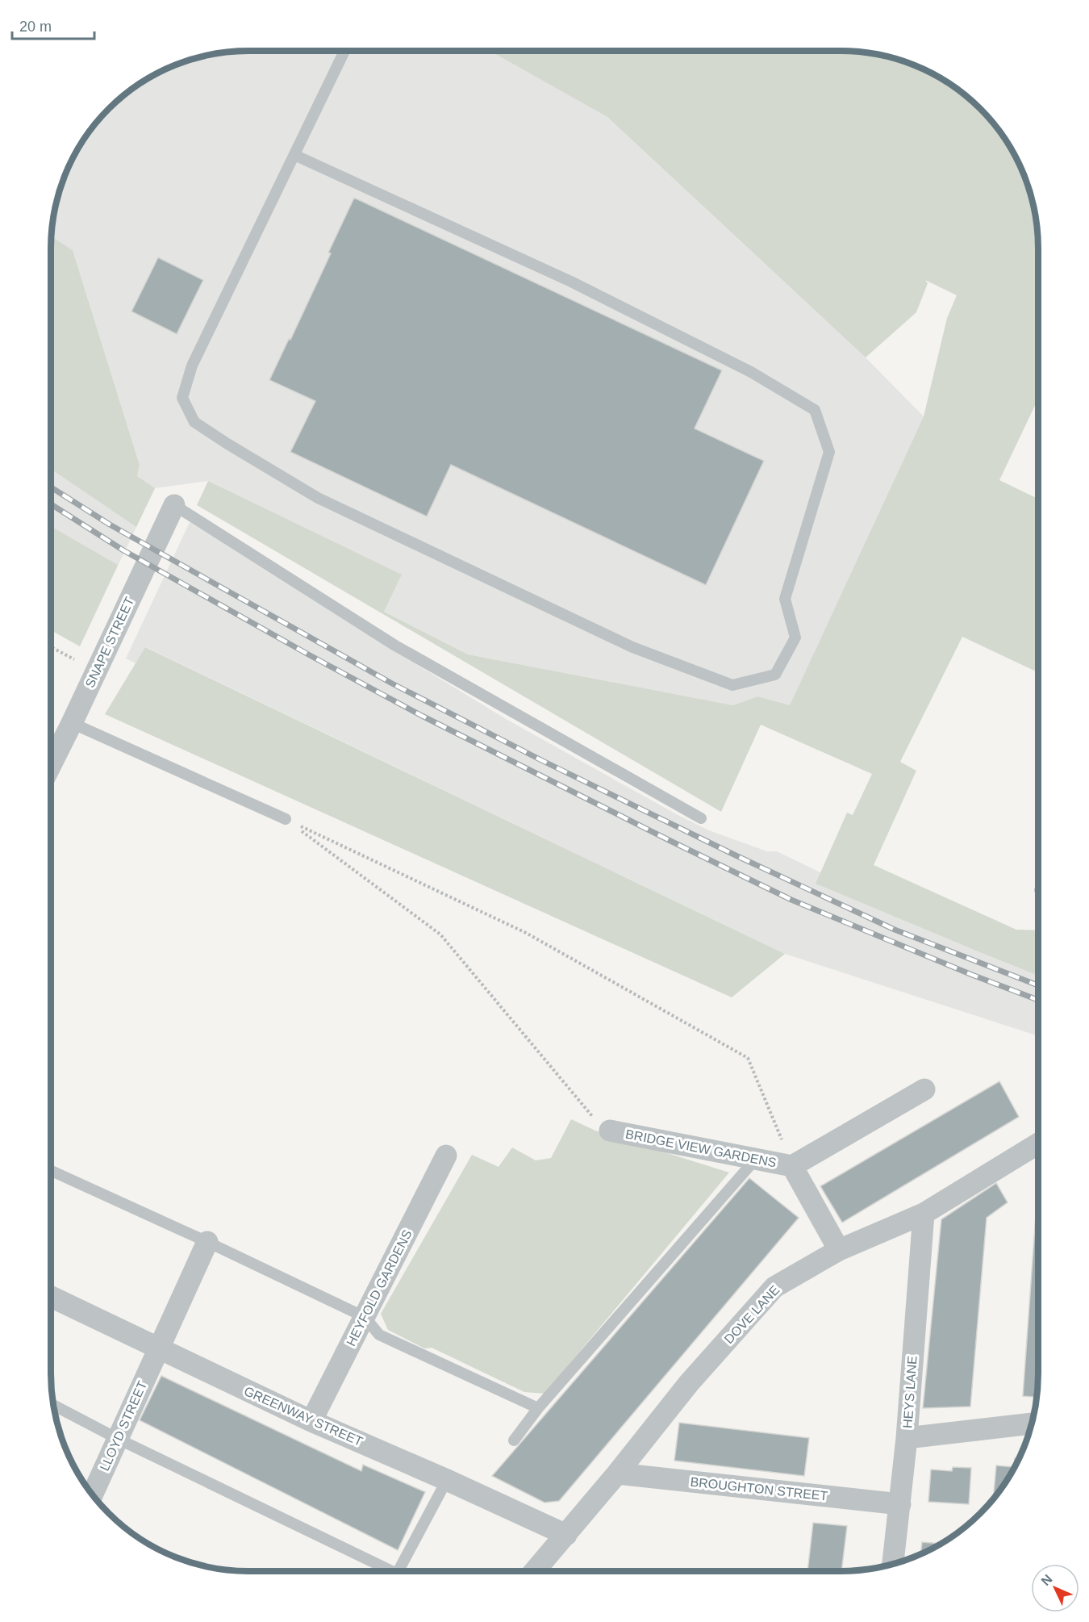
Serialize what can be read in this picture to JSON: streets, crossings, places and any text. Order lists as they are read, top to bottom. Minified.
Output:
{"streets":{"street":["SNAPE STREET","BRIDGE VIEW GARDENS","HEYFOLD GARDENS","DOVE LANE","HEYS LANE","GREENWAY STREET","LLOYD STREET","BROUGHTON STREET"]},"crossings":[["BRIDGE VIEW GARDENS","DOVE LANE"],["HEYFOLD GARDENS","GREENWAY STREET"],["DOVE LANE","HEYS LANE"],["DOVE LANE","GREENWAY STREET"],["DOVE LANE","BROUGHTON STREET"],["HEYS LANE","BROUGHTON STREET"],["GREENWAY STREET","LLOYD STREET"]],"scale_bar":"20 m","north":"top left"}
